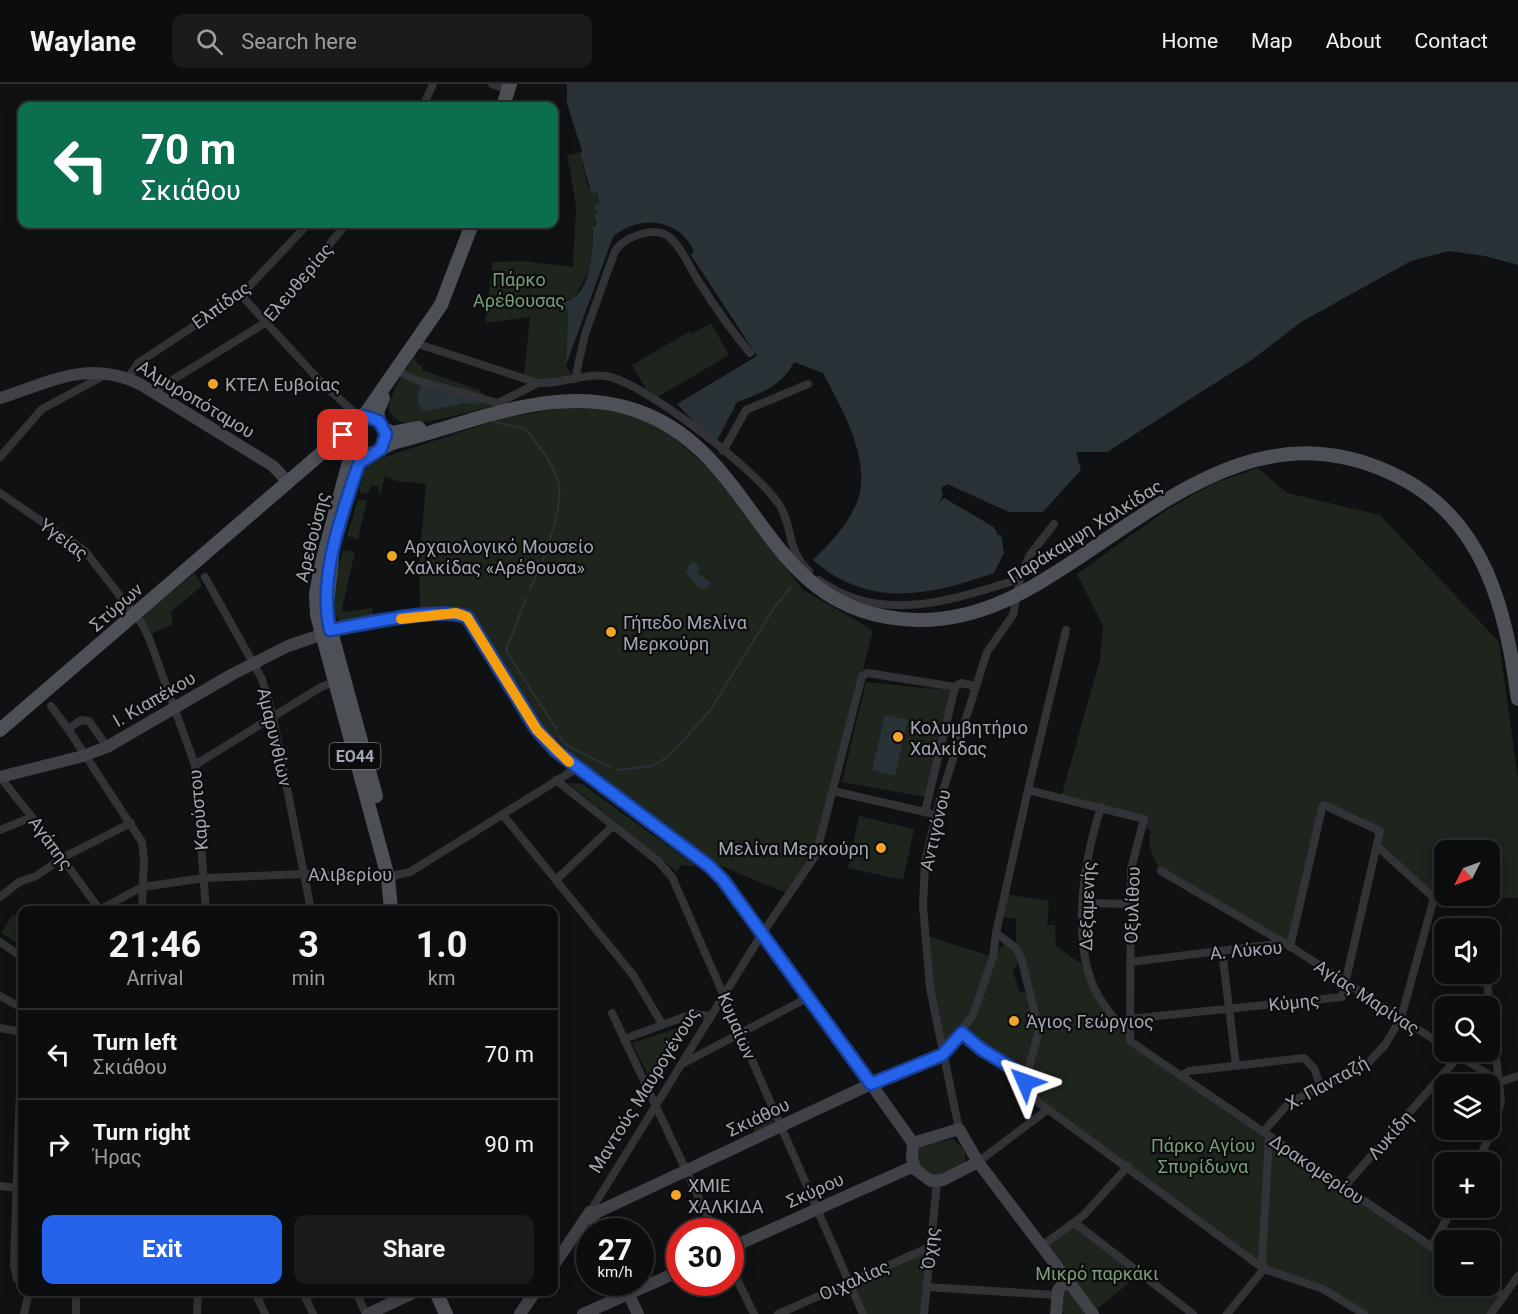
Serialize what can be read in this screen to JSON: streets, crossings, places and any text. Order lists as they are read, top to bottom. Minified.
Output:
{"streets":{"main road":["Παράκαμψη Χαλκίδας","Αρεθούσης","Στύρων","ΕΟ44"],"street":["Ελευθερίας","Ελπίδας","Αλμυροπόταμου","Υγείας","Ι. Κιαπέκου","Αμαρυνθίων","Καρύστου","Αντιγόνου","Αγάπης","Αλιβερίου","Οξυλίθου","Δεξαμενής","Α. Λύκου","Αγίας Μαρίνας","Κύμης","Κυμαίων","Χ. Πανταζή","Μαντούς Μαυρογένους","Σκιάθου","Λυκίδη","Δρακομερίου","Σκύρου","Όχης","Οιχαλίας"]},"crossings":[["Ελευθερίας","Αλμυροπόταμου"],["Ελπίδας","Αλμυροπόταμου"],["Αλμυροπόταμου","Στύρων"],["Παράκαμψη Χαλκίδας","Αρεθούσης"],["Παράκαμψη Χαλκίδας","Στύρων"],["Παράκαμψη Χαλκίδας","ΕΟ44"],["Αρεθούσης","Στύρων"],["Αρεθούσης","Ι. Κιαπέκου"],["Αρεθούσης","ΕΟ44"],["Αρεθούσης","Αλιβερίου"],["Υγείας","Στύρων"],["Υγείας","Καρύστου"],["Στύρων","ΕΟ44"],["Στύρων","Καρύστου"],["Ι. Κιαπέκου","Αμαρυνθίων"],["Ι. Κιαπέκου","Καρύστου"],["Ι. Κιαπέκου","Αγάπης"],["Αμαρυνθίων","Αλιβερίου"],["Καρύστου","Αλιβερίου"],["Αντιγόνου","Σκιάθου"],["Αλιβερίου","Κυμαίων"],["Οξυλίθου","Δεξαμενής"],["Οξυλίθου","Α. Λύκου"],["Οξυλίθου","Κύμης"],["Οξυλίθου","Δρακομερίου"],["Δεξαμενής","Κύμης"],["Α. Λύκου","Αγίας Μαρίνας"],["Α. Λύκου","Χ. Πανταζή"],["Αγίας Μαρίνας","Κύμης"],["Αγίας Μαρίνας","Χ. Πανταζή"],["Κυμαίων","Μαντούς Μαυρογένους"],["Κυμαίων","Σκιάθου"],["Κυμαίων","Σκύρου"],["Κυμαίων","Οιχαλίας"],["Χ. Πανταζή","Δρακομερίου"],["Μαντούς Μαυρογένους","Σκιάθου"],["Λυκίδη","Δρακομερίου"],["Όχης","Οιχαλίας"]],"parks":["Πάρκο Αρέθουσας","Πάρκο Αγίου Σπυρίδωνα","Μικρό παρκάκι"],"places":["ΚΤΕΛ Ευβοίας","Αρχαιολογικό Μουσείο Χαλκίδας «Αρέθουσα»","Γήπεδο Μελίνα Μερκούρη","Κολυμβητήριο Χαλκίδας","Μελίνα Μερκούρη","Άγιος Γεώργιος","ΧΜΙΕ ΧΑΛΚΙΔΑ"],"north":"bottom left","page":{"header":"Waylane","search":"Search here","nav":["Home","Map","About","Contact"],"turn":["70 m","Σκιάθου"],"map_buttons":["+","−"],"eta":["21:46","Arrival","3","min","1.0","km"],"list":[{"name":"Turn left","note":"Σκιάθου","value":"70 m"},{"name":"Turn right","note":"Ήρας","value":"90 m"}],"buttons":["Exit","Share"],"speed":"27 km/h","limit":"30"}}
